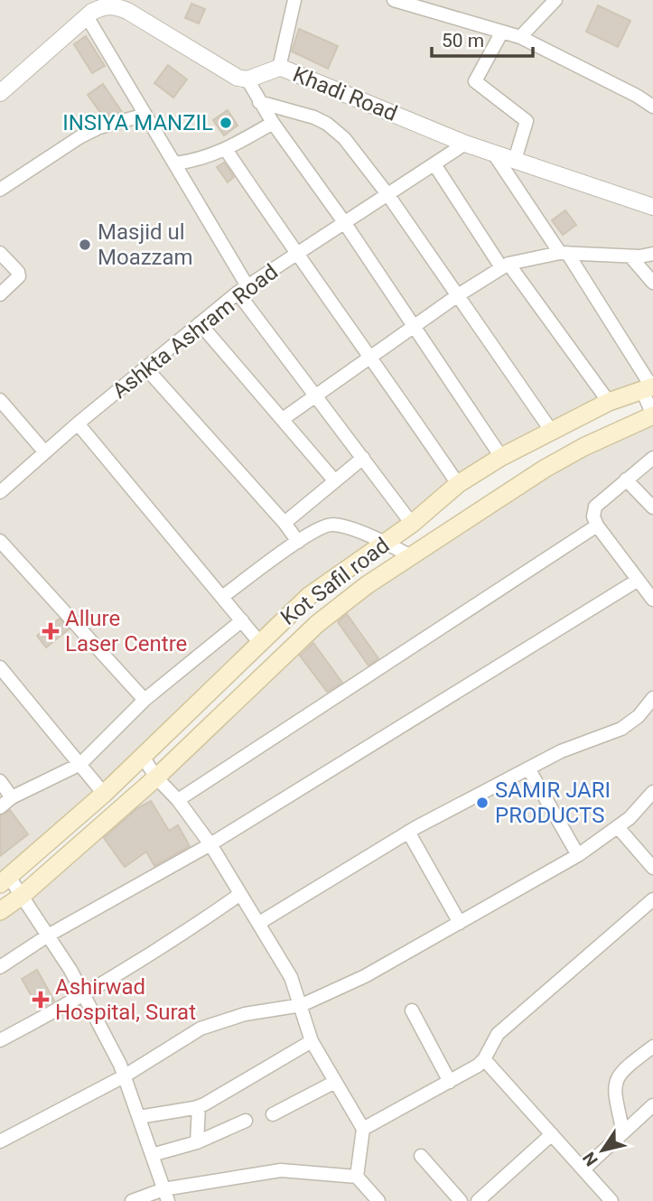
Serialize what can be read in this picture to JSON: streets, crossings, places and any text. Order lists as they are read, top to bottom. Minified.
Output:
{"streets":{"main road":["Kot Safil road"],"street":["Khadi Road","Ashkta Ashram Road"]},"crossings":[["Khadi Road","Ashkta Ashram Road"]],"places":{"other":["INSIYA MANZIL","Masjid ul Moazzam","SAMIR JARI PRODUCTS"],"health":["Allure Laser Centre","Ashirwad Hospital, Surat"]},"scale_bar":"50 m","north":"bottom left"}
